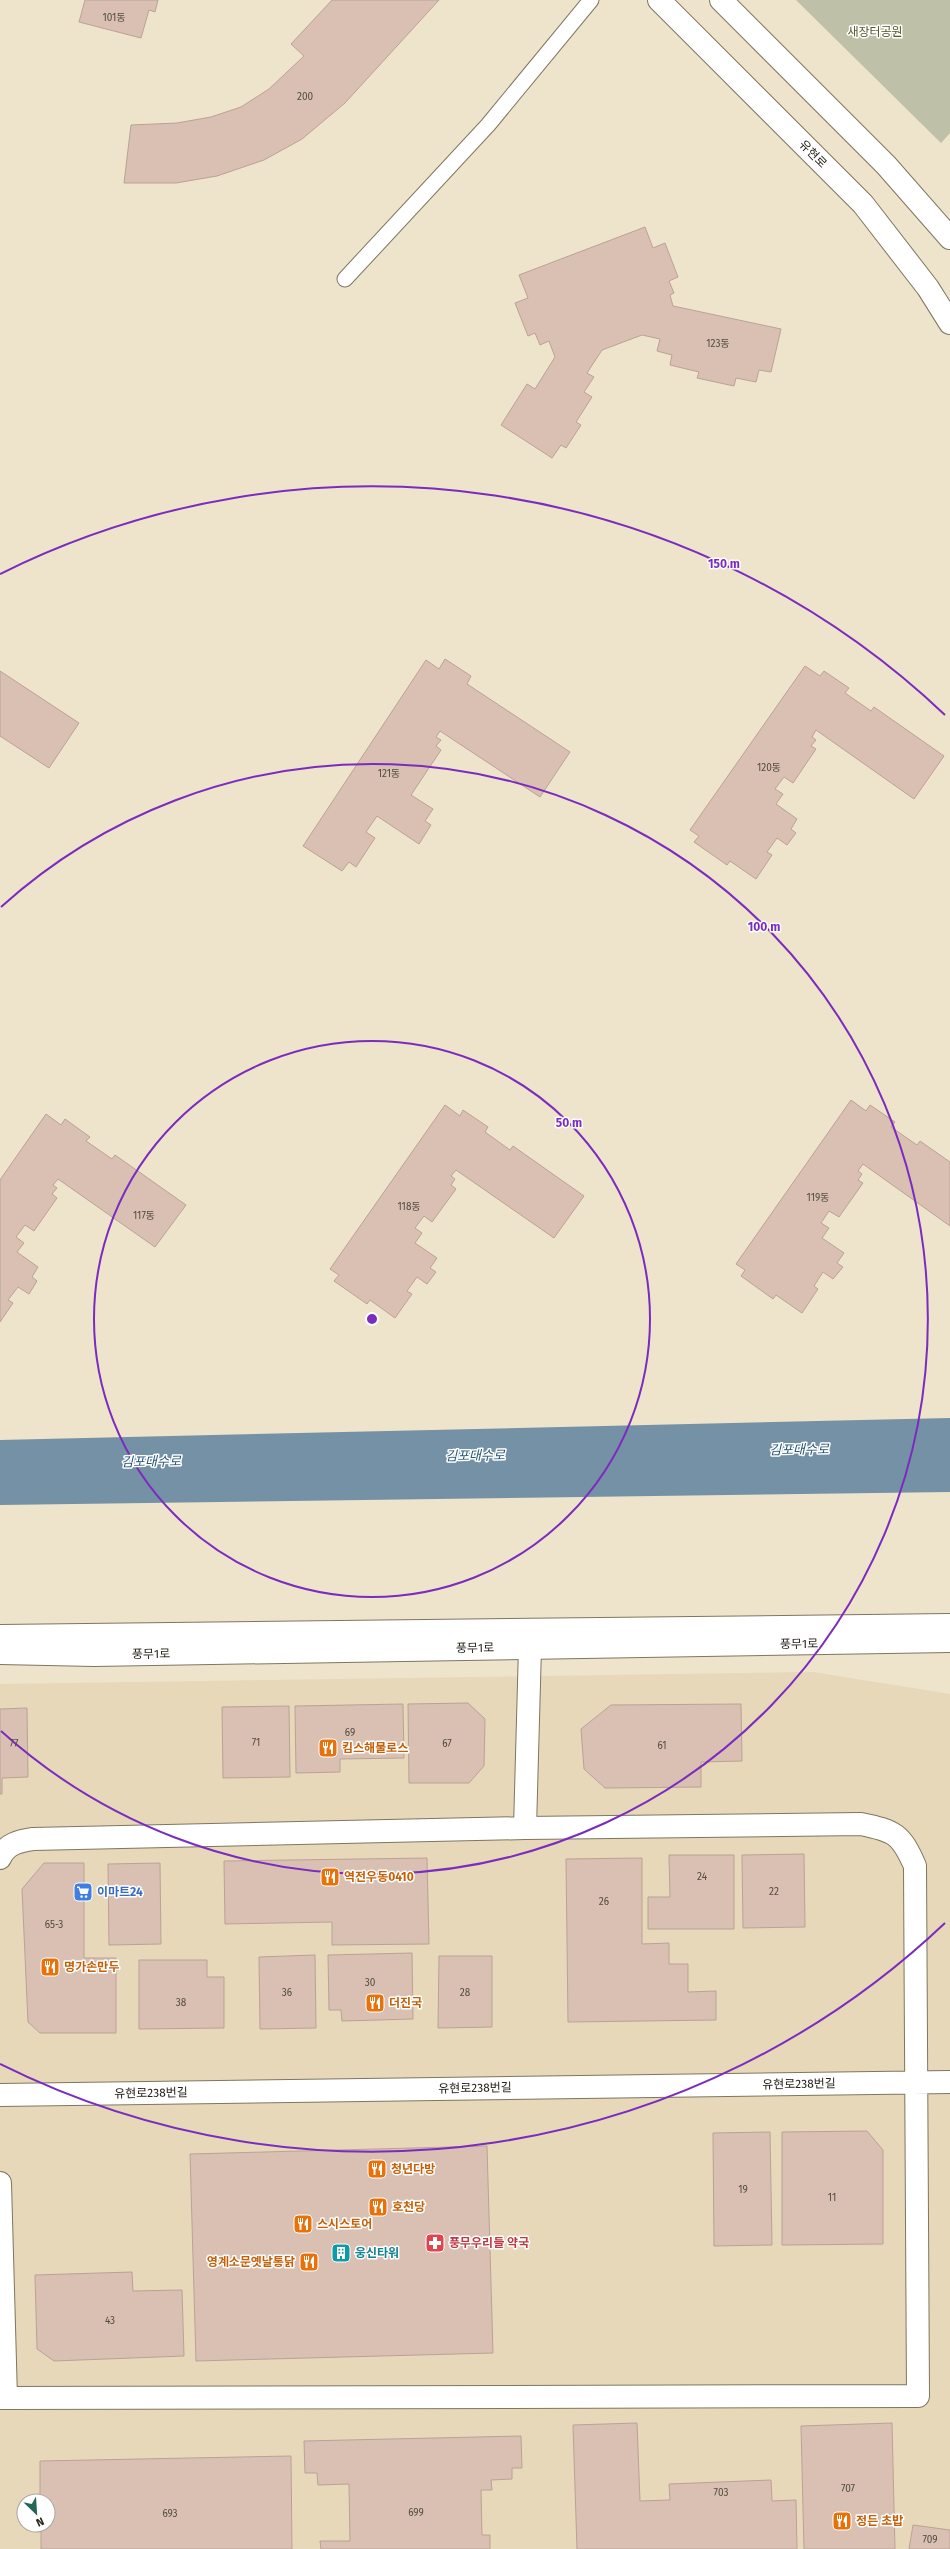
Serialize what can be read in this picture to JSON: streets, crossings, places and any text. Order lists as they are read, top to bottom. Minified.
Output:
{"streets":{"street":["유현로","풍무1로","유현로238번길"]},"water":["김포대수로"],"parks":["새장터공원"],"places":{"restaurant":["킴스해물로스","역전우동0410","명가손만두","더진국","청년다방","호천당","스시스토어","영계소문옛날통닭","정든 초밥"],"supermarket":["이마트24"],"pharmacy":["풍무우리들 약국"],"building":["웅신타워"]},"house_numbers":["101동","200","123동","120동","121동","119동","118동","117동","69","71","77","67","61","24","22","26","65-3","30","36","28","38","19","11","43","707","703","699","693","709"],"north":"bottom right","rings":["150 m","100 m","50 m"]}
